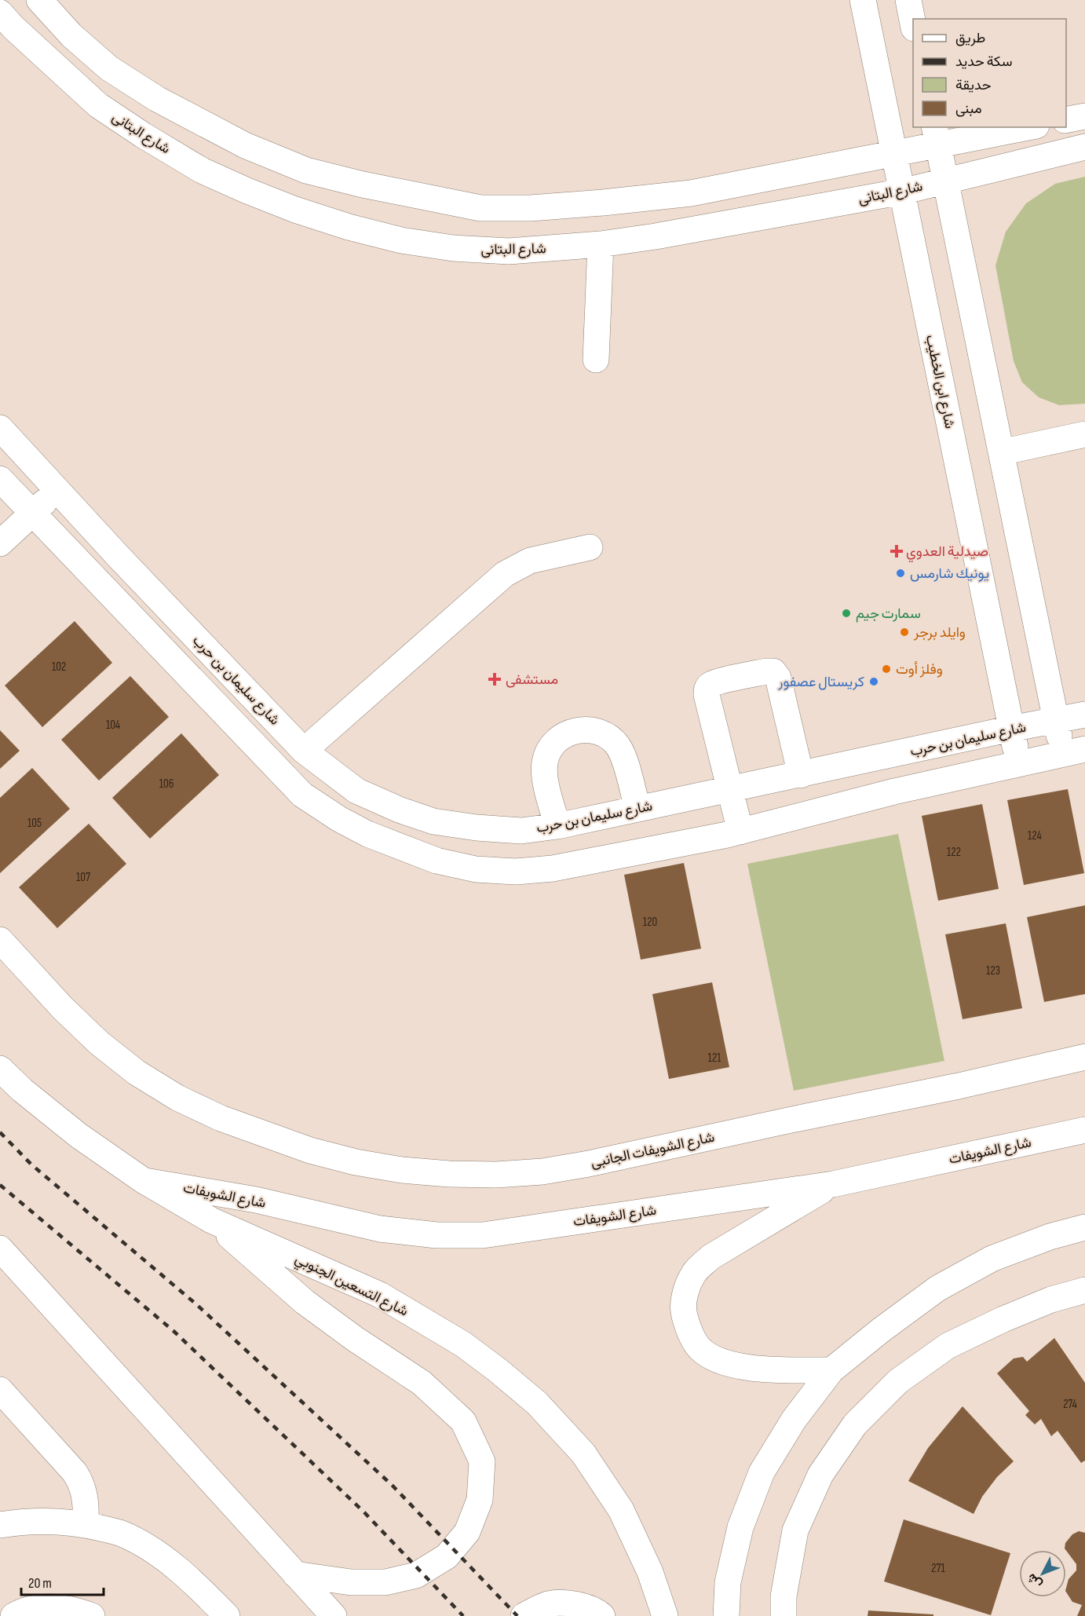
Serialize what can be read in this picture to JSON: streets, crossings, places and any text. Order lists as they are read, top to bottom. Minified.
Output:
{"streets":{"main road":["شارع البتانى","شارع ابن الخطيب","شارع سليمان بن حرب","شارع الشويفات الجانبى","شارع الشويفات","شارع التسعين الجنوبي"]},"crossings":[["شارع البتانى","شارع ابن الخطيب"],["شارع ابن الخطيب","شارع سليمان بن حرب"],["شارع الشويفات","شارع التسعين الجنوبي"]],"places":{"health":["صيدلية العدوي","مستشفى"],"other":["يونيك شارمس","سمارت جيم","وايلد برجر","وفلز أوت","كريستال عصفور"]},"house_numbers":["102","104","106","105","124","122","107","120","123","121","274","271"],"legend":["طريق","سكة حديد","حديقة","مبنى"],"scale_bar":"20 m","north":"bottom left"}
